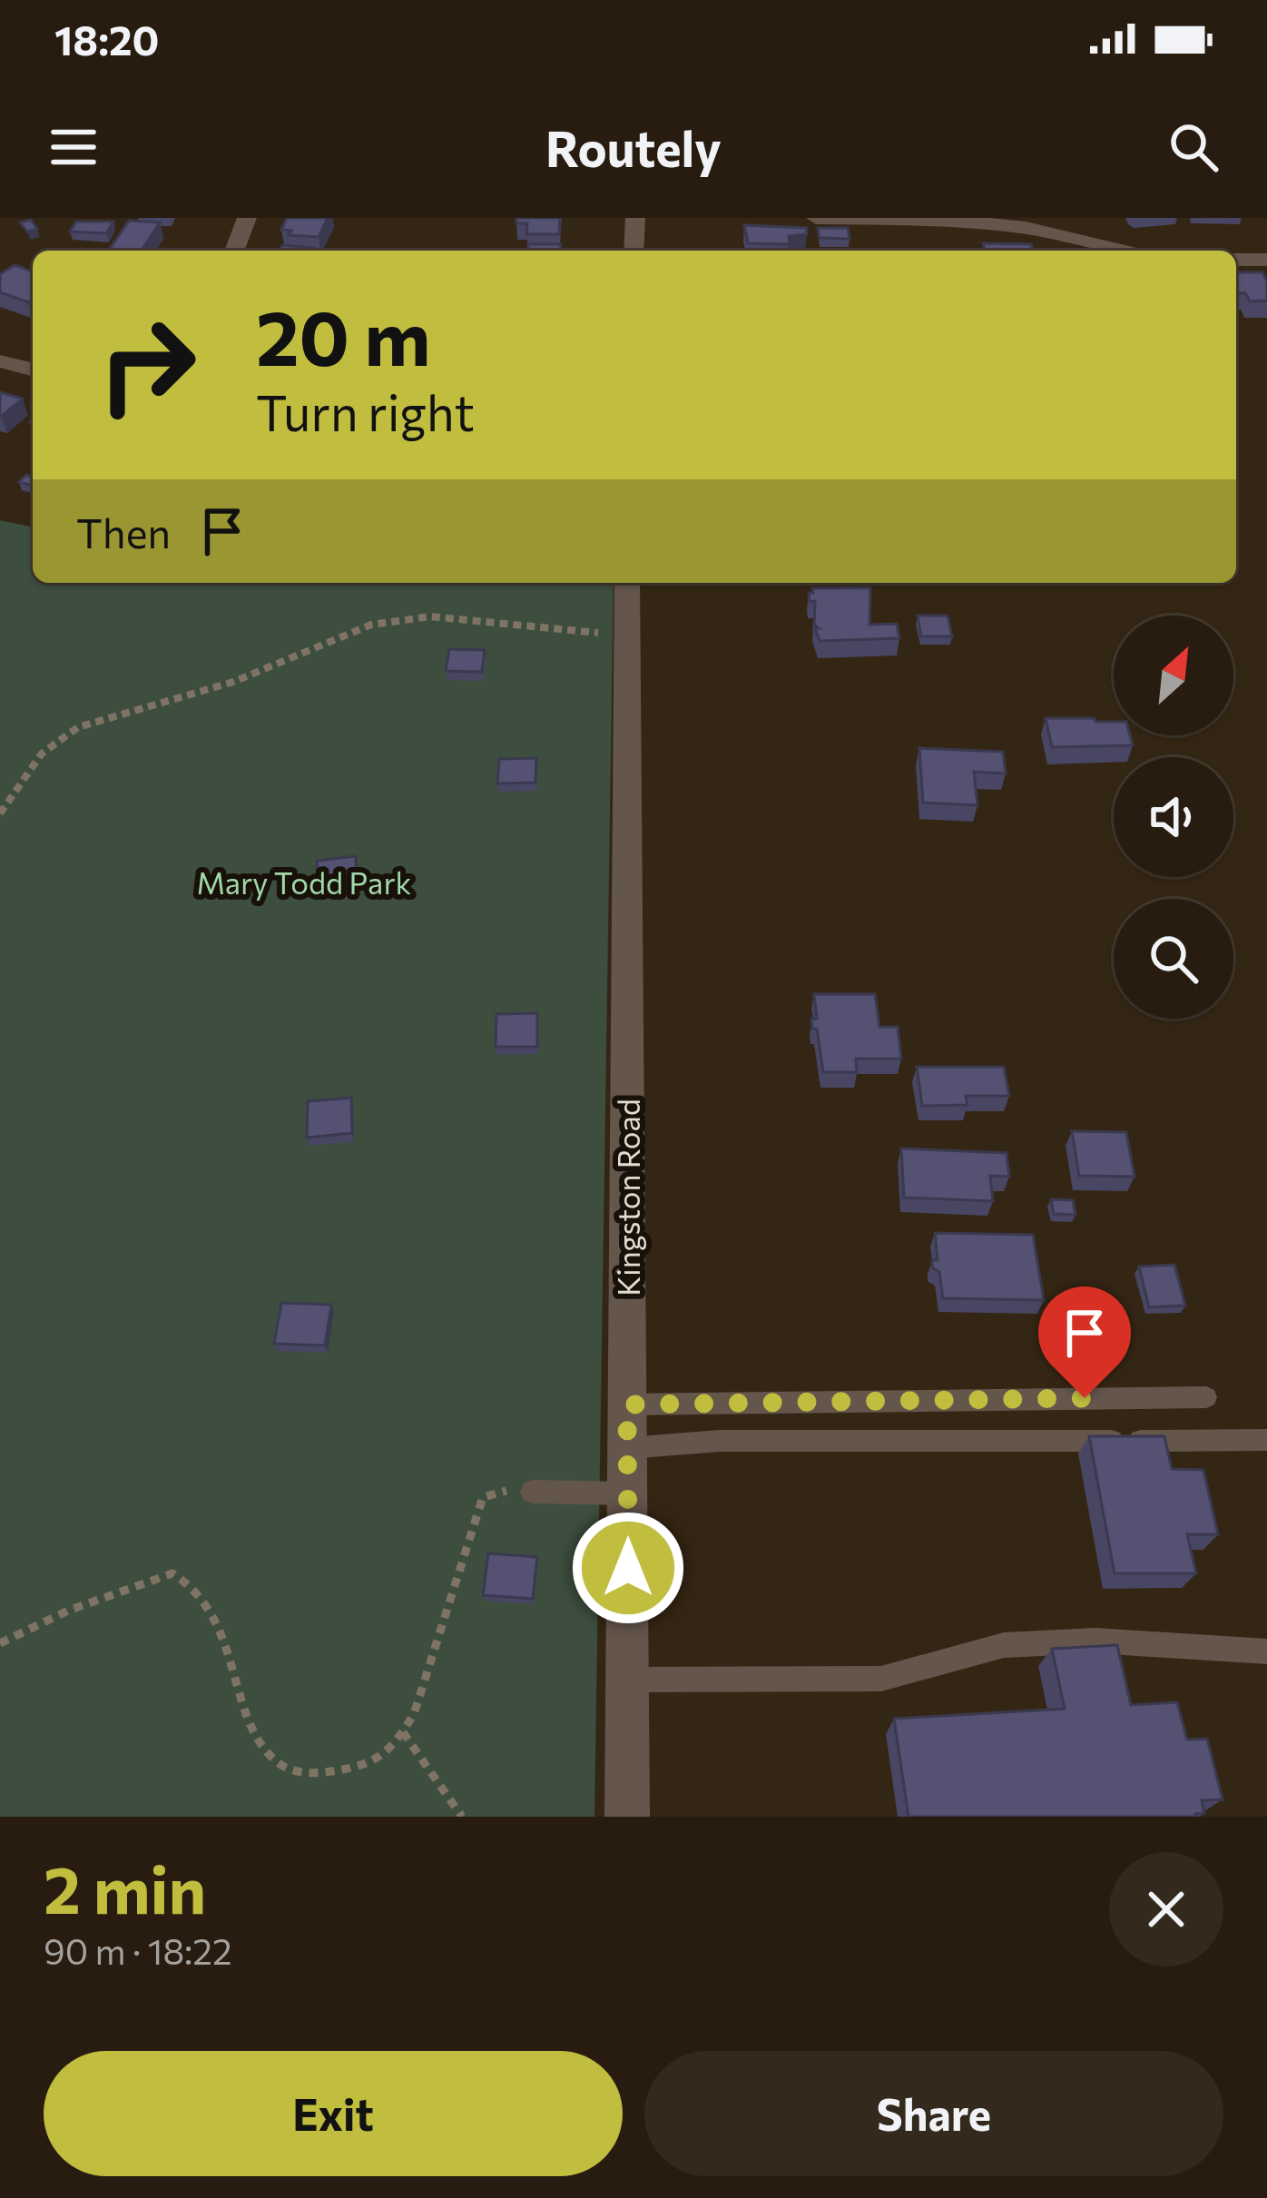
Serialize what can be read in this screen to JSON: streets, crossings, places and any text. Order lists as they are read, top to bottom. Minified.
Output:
{"streets":{"street":["Kingston Road"]},"parks":["Mary Todd Park"],"north":"top right","page":{"status":"18:20","header":"Routely","turn":["20 m","Turn right"],"then":"Then","heading":["2 min","90 m · 18:22"],"buttons":["Exit","Share"]}}
